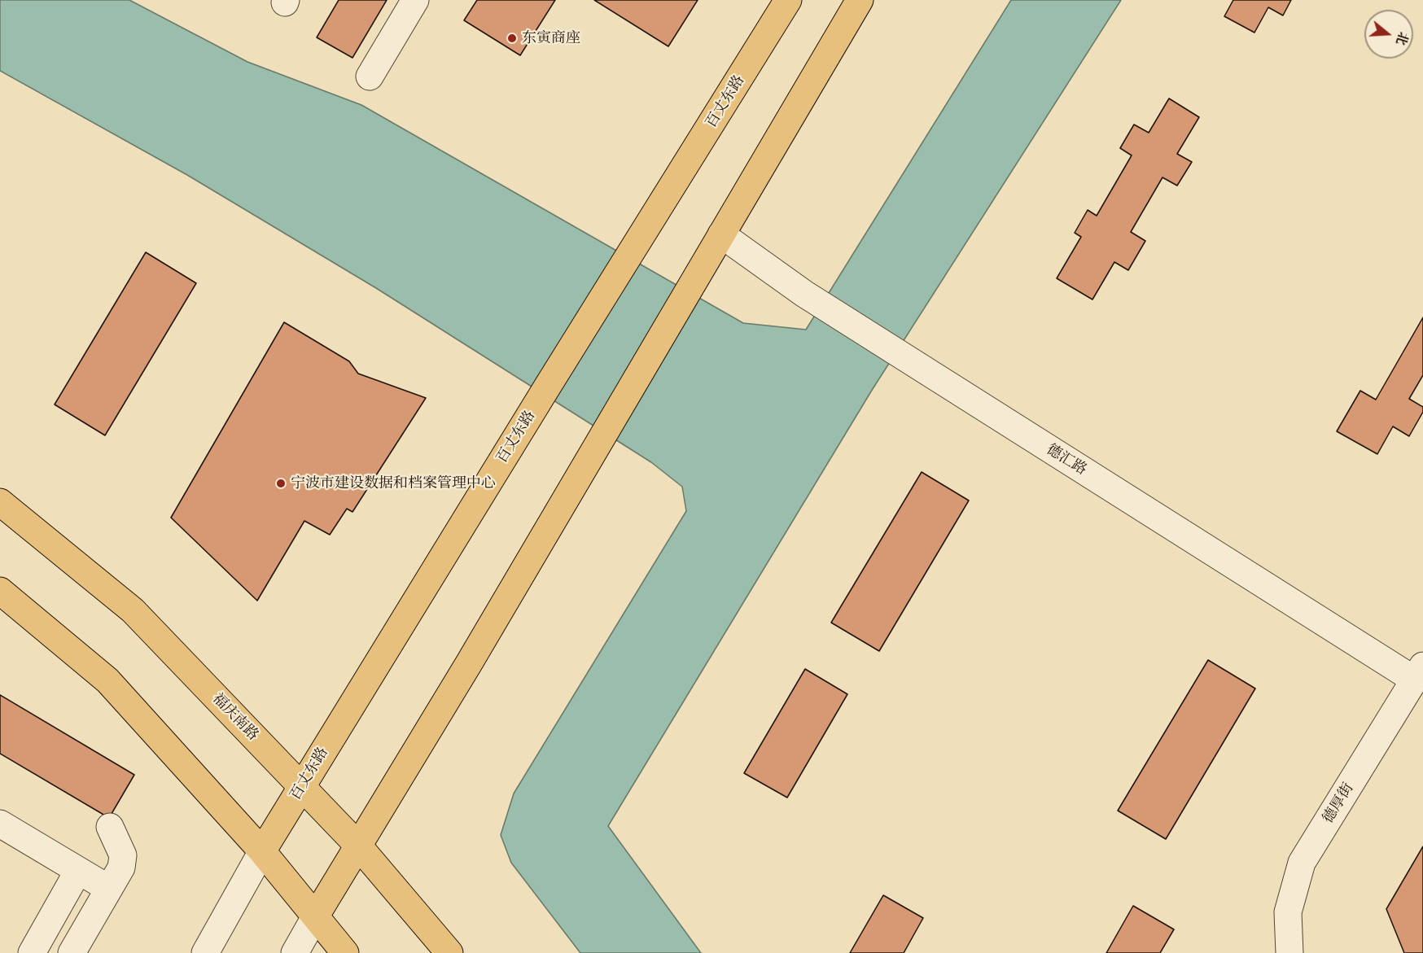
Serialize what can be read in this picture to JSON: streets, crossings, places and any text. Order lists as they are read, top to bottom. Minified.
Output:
{"streets":{"main road":["百丈东路","福庆南路"],"street":["德汇路","德厚街"]},"crossings":[["百丈东路","福庆南路"],["德汇路","德厚街"]],"places":["东寅商座","宁波市建设数据和档案管理中心"],"north":"right"}
